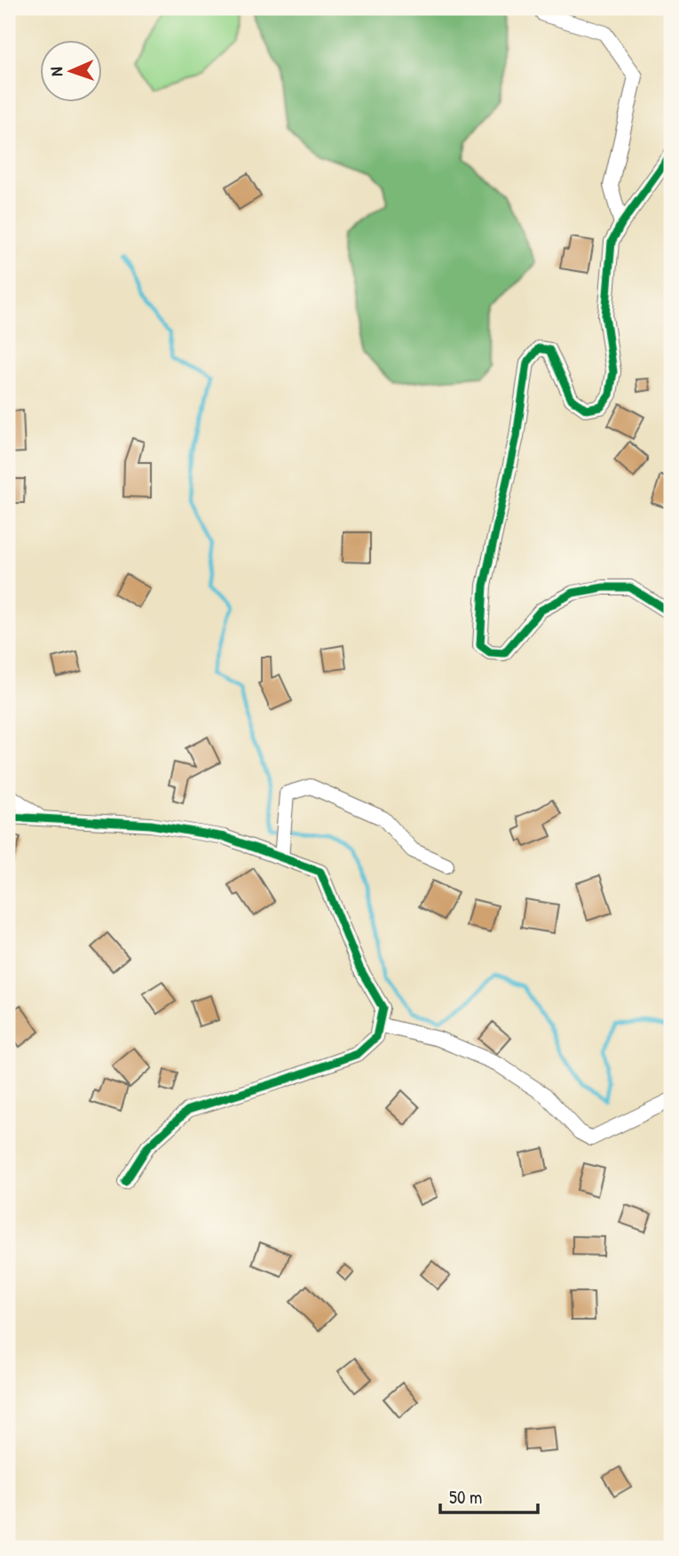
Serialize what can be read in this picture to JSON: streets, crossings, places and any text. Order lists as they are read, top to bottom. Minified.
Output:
{"scale_bar":"50 m","north":"left"}
